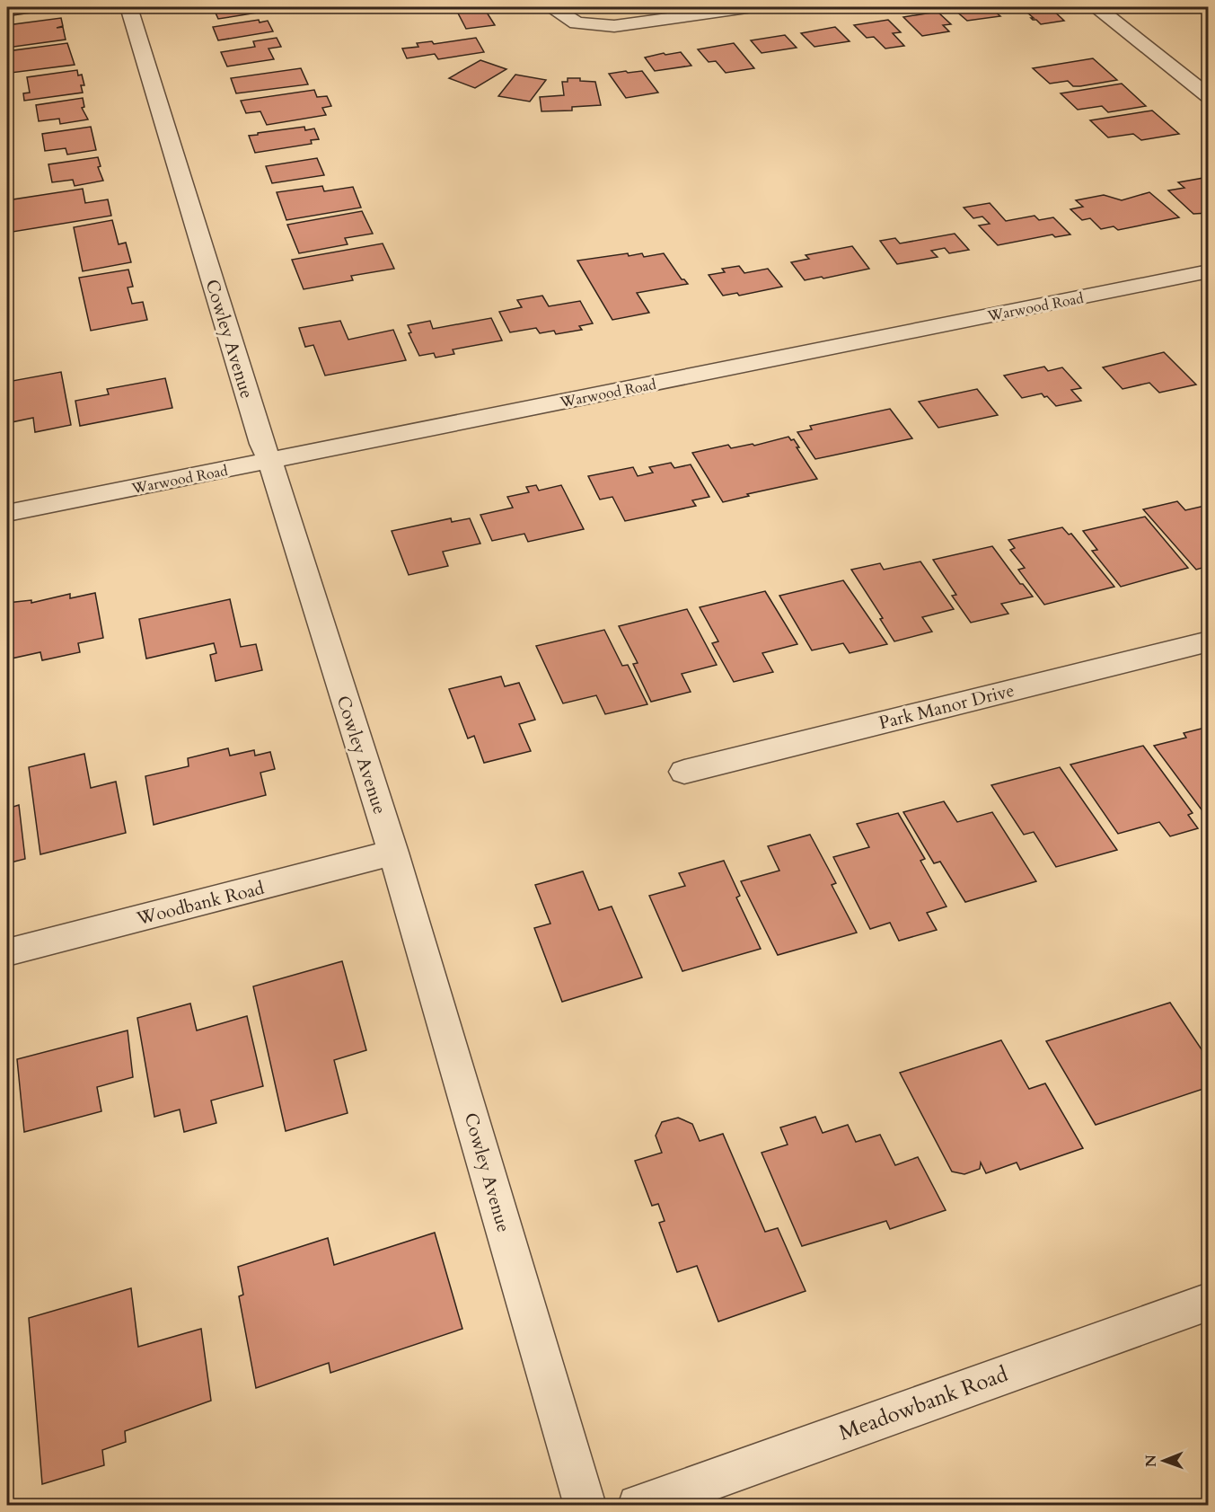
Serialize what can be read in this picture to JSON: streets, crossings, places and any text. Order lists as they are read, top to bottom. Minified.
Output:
{"streets":{"street":["Warwood Road","Cowley Avenue","Park Manor Drive","Woodbank Road","Meadowbank Road"]},"crossings":[["Warwood Road","Cowley Avenue"],["Cowley Avenue","Woodbank Road"]],"north":"left"}
